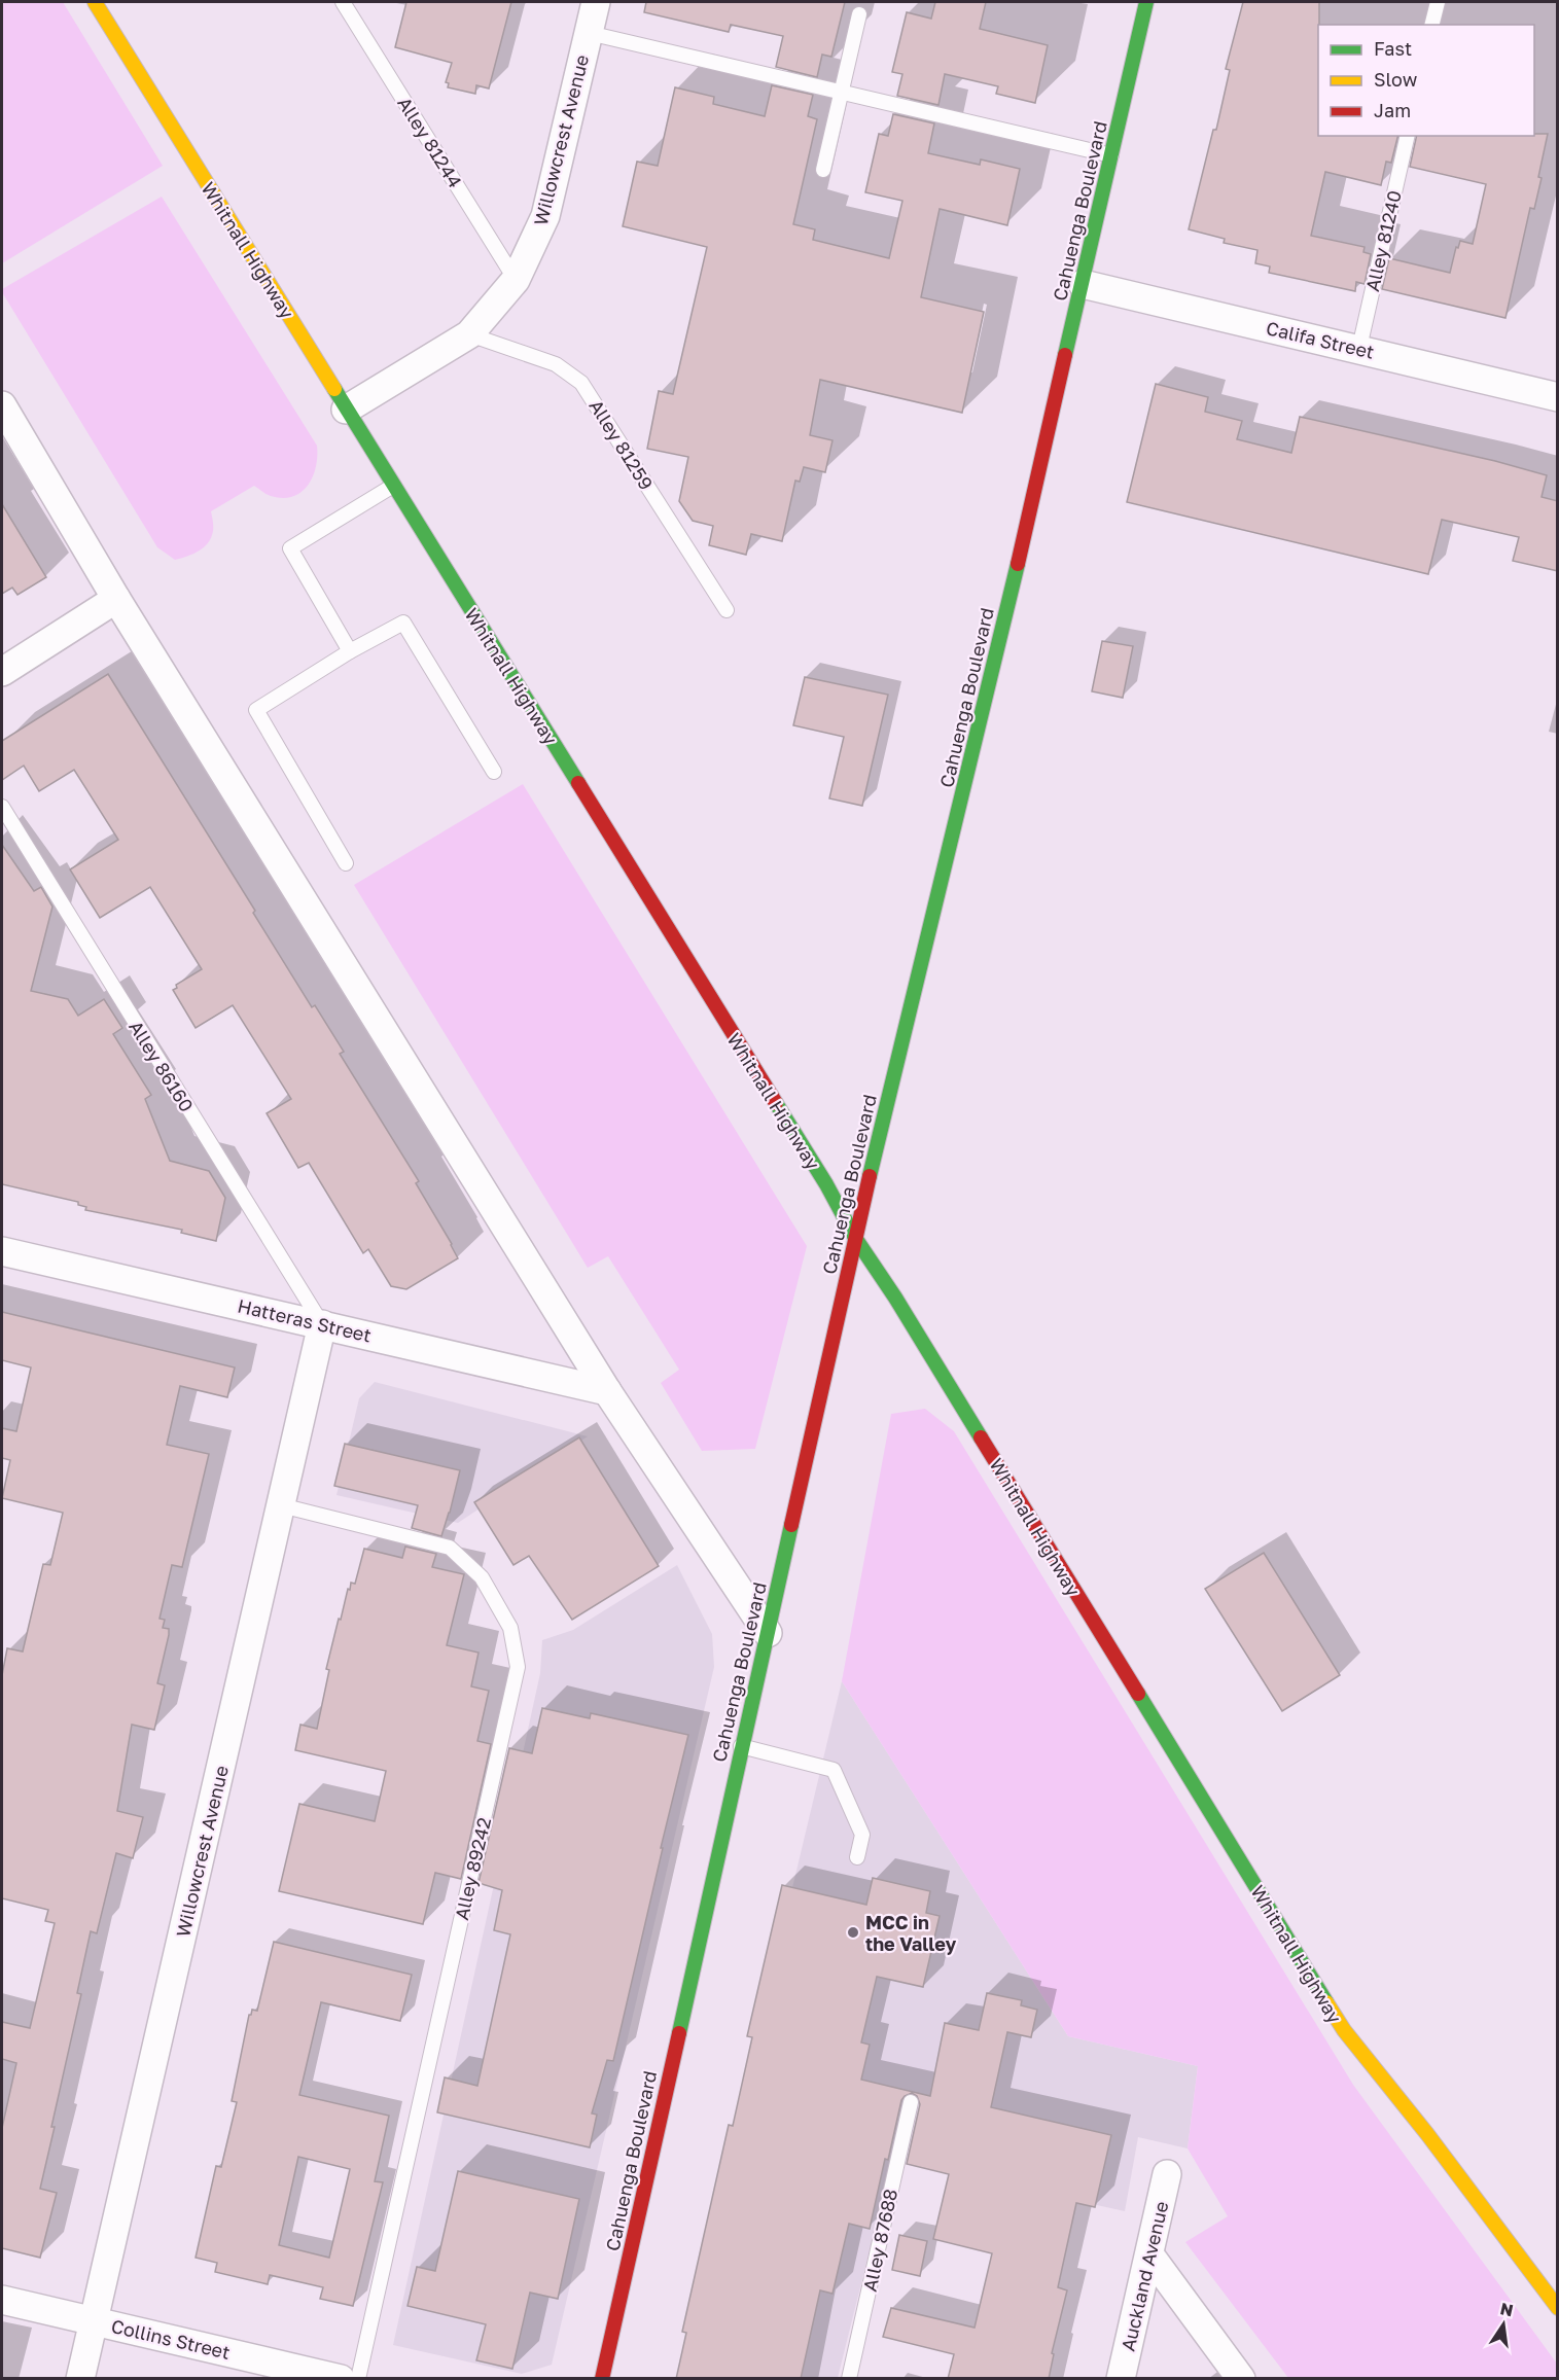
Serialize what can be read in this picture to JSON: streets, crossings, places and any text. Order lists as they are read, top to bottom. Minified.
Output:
{"streets":{"street":["Willowcrest Avenue","Cahuenga Boulevard","Whitnall Highway","Califa Street","Hatteras Street","Auckland Avenue","Collins Street"],"lane":["Alley 81244","Alley 81240","Alley 81259","Alley 86160","Alley 89242","Alley 87688"]},"crossings":[["Willowcrest Avenue","Alley 81244"],["Willowcrest Avenue","Whitnall Highway"],["Willowcrest Avenue","Alley 81259"],["Willowcrest Avenue","Alley 86160"],["Willowcrest Avenue","Hatteras Street"],["Willowcrest Avenue","Alley 89242"],["Willowcrest Avenue","Collins Street"],["Cahuenga Boulevard","Whitnall Highway"],["Cahuenga Boulevard","Califa Street"],["Alley 81240","Califa Street"],["Alley 86160","Hatteras Street"]],"places":["MCC in the Valley"],"legend":["Fast","Slow","Jam"],"north":"top"}
